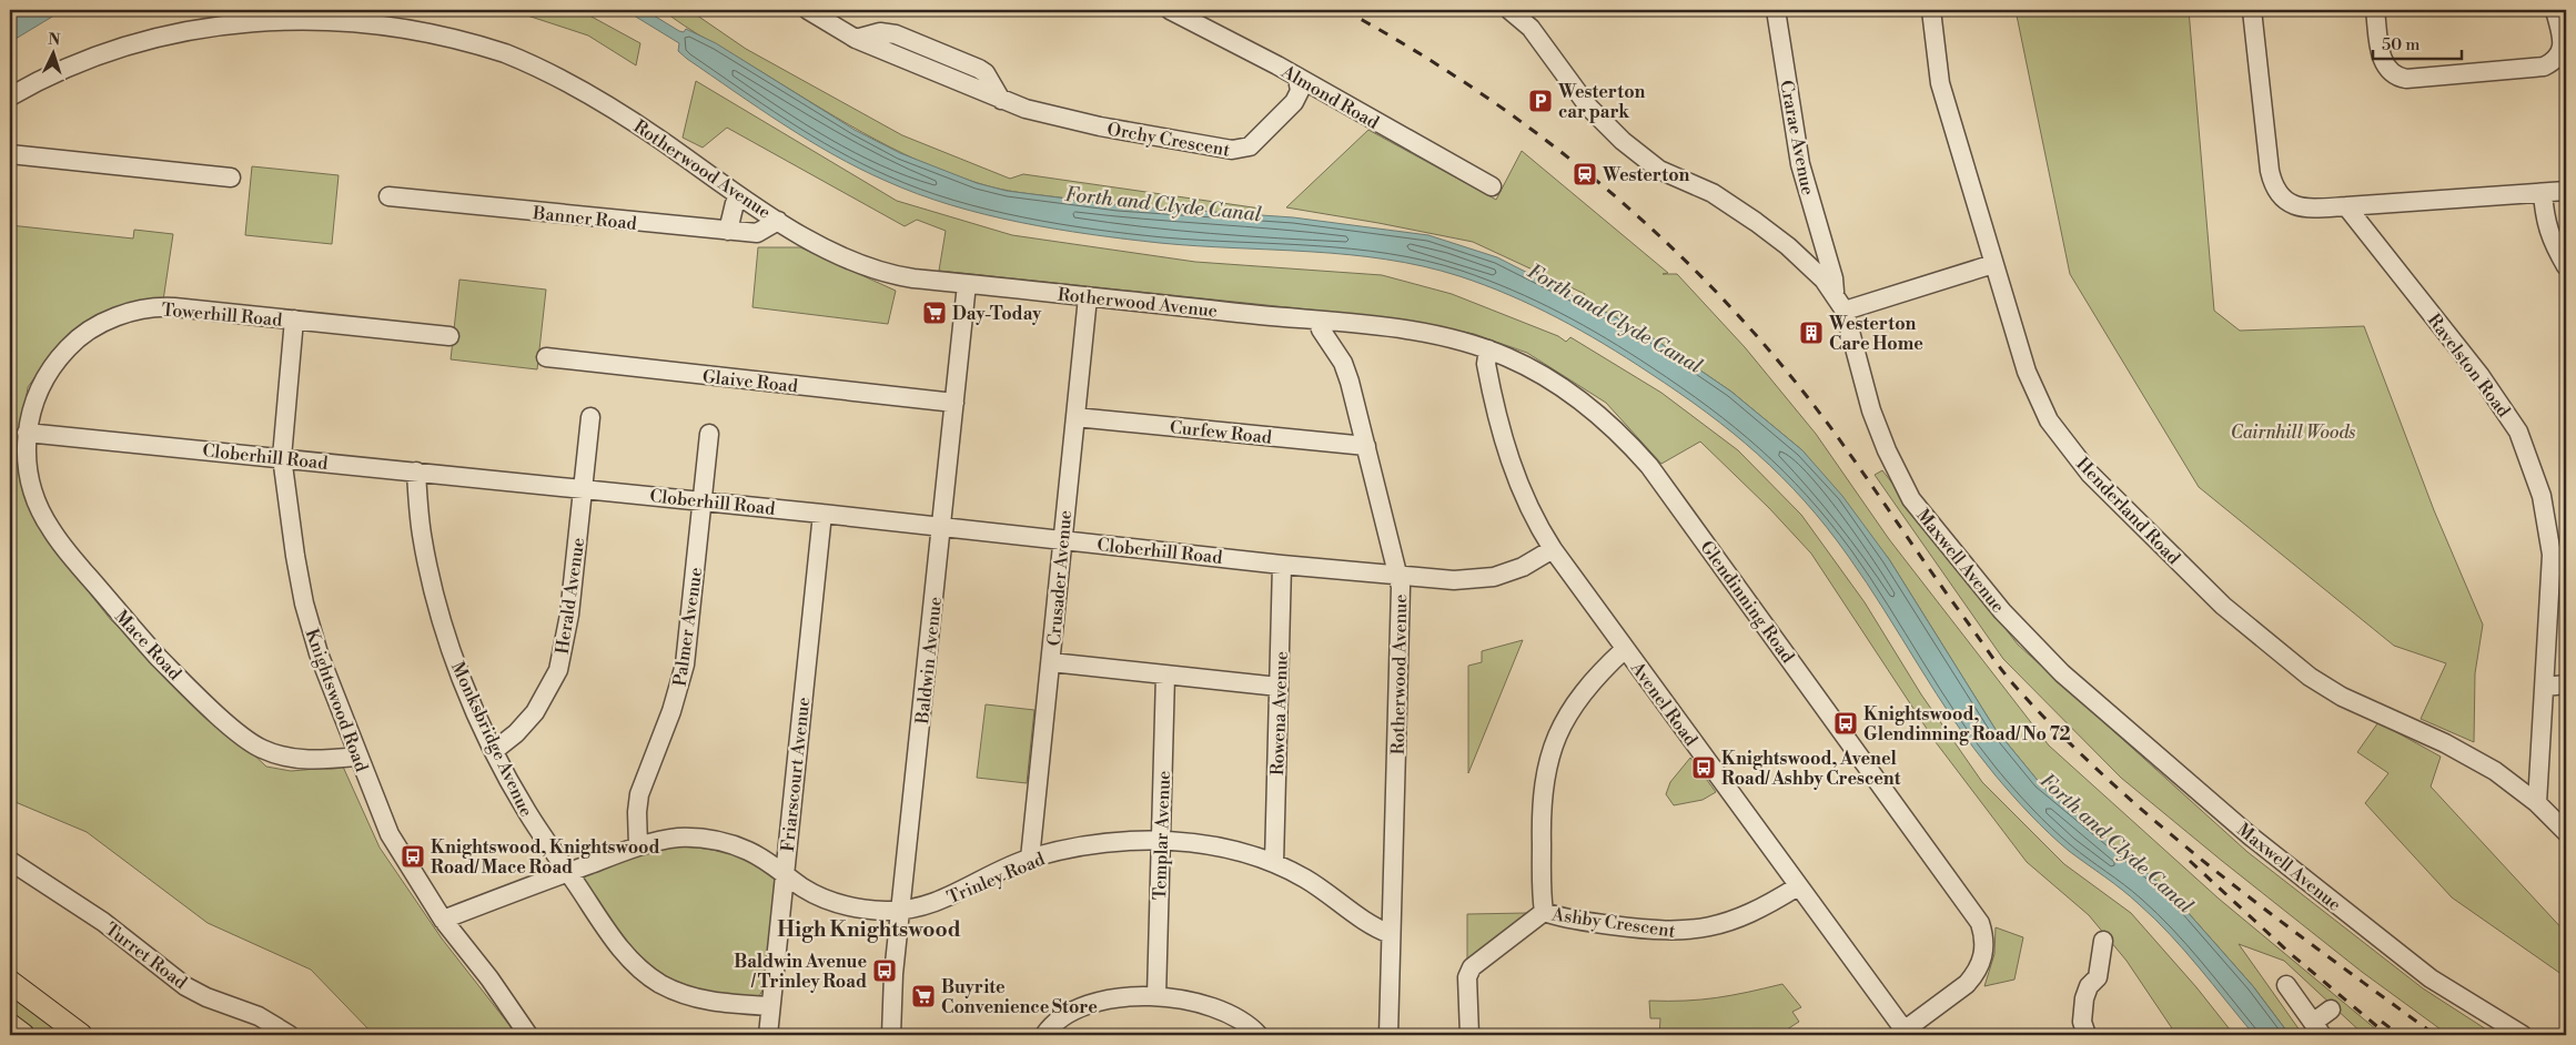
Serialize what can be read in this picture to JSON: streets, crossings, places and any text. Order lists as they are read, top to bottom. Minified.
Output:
{"streets":{"street":["Almond Road","Crarae Avenue","Orchy Crescent","Rotherwood Avenue","Banner Road","Towerhill Road","Ravelston Road","Glaive Road","Curfew Road","Cloberhill Road","Henderland Road","Maxwell Avenue","Crusader Avenue","Herald Avenue","Glendinning Road","Palmer Avenue","Mace Road","Baldwin Avenue","Knightswood Road","Avenel Road","Rowena Avenue","Monksbridge Avenue","Friarscourt Avenue","Templar Avenue","Trinley Road","Ashby Crescent","Turret Road"]},"crossings":[["Almond Road","Orchy Crescent"],["Crarae Avenue","Maxwell Avenue"],["Rotherwood Avenue","Banner Road"],["Rotherwood Avenue","Curfew Road"],["Rotherwood Avenue","Cloberhill Road"],["Rotherwood Avenue","Crusader Avenue"],["Rotherwood Avenue","Glendinning Road"],["Rotherwood Avenue","Baldwin Avenue"],["Rotherwood Avenue","Trinley Road"],["Towerhill Road","Cloberhill Road"],["Towerhill Road","Mace Road"],["Towerhill Road","Knightswood Road"],["Ravelston Road","Henderland Road"],["Glaive Road","Baldwin Avenue"],["Curfew Road","Crusader Avenue"],["Cloberhill Road","Crusader Avenue"],["Cloberhill Road","Herald Avenue"],["Cloberhill Road","Palmer Avenue"],["Cloberhill Road","Mace Road"],["Cloberhill Road","Baldwin Avenue"],["Cloberhill Road","Knightswood Road"],["Cloberhill Road","Avenel Road"],["Cloberhill Road","Rowena Avenue"],["Cloberhill Road","Monksbridge Avenue"],["Cloberhill Road","Friarscourt Avenue"],["Crusader Avenue","Trinley Road"],["Herald Avenue","Monksbridge Avenue"],["Glendinning Road","Avenel Road"],["Palmer Avenue","Trinley Road"],["Mace Road","Knightswood Road"],["Baldwin Avenue","Trinley Road"],["Knightswood Road","Trinley Road"],["Avenel Road","Ashby Crescent"],["Rowena Avenue","Trinley Road"],["Monksbridge Avenue","Friarscourt Avenue"],["Monksbridge Avenue","Trinley Road"],["Friarscourt Avenue","Trinley Road"],["Templar Avenue","Trinley Road"]],"districts":["High Knightswood"],"water":["Forth and Clyde Canal"],"parks":["Cairnhill Woods"],"places":{"parking":["Westerton car park"],"station":["Westerton"],"supermarket":["Day-Today","Buyrite Convenience Store"],"building":["Westerton Care Home"],"bus stop":["Knightswood, Glendinning Road/ No 72","Knightswood, Avenel Road/ Ashby Crescent","Knightswood, Knightswood Road/ Mace Road","Baldwin Avenue / Trinley Road"]},"scale_bar":"50 m","north":"top"}
